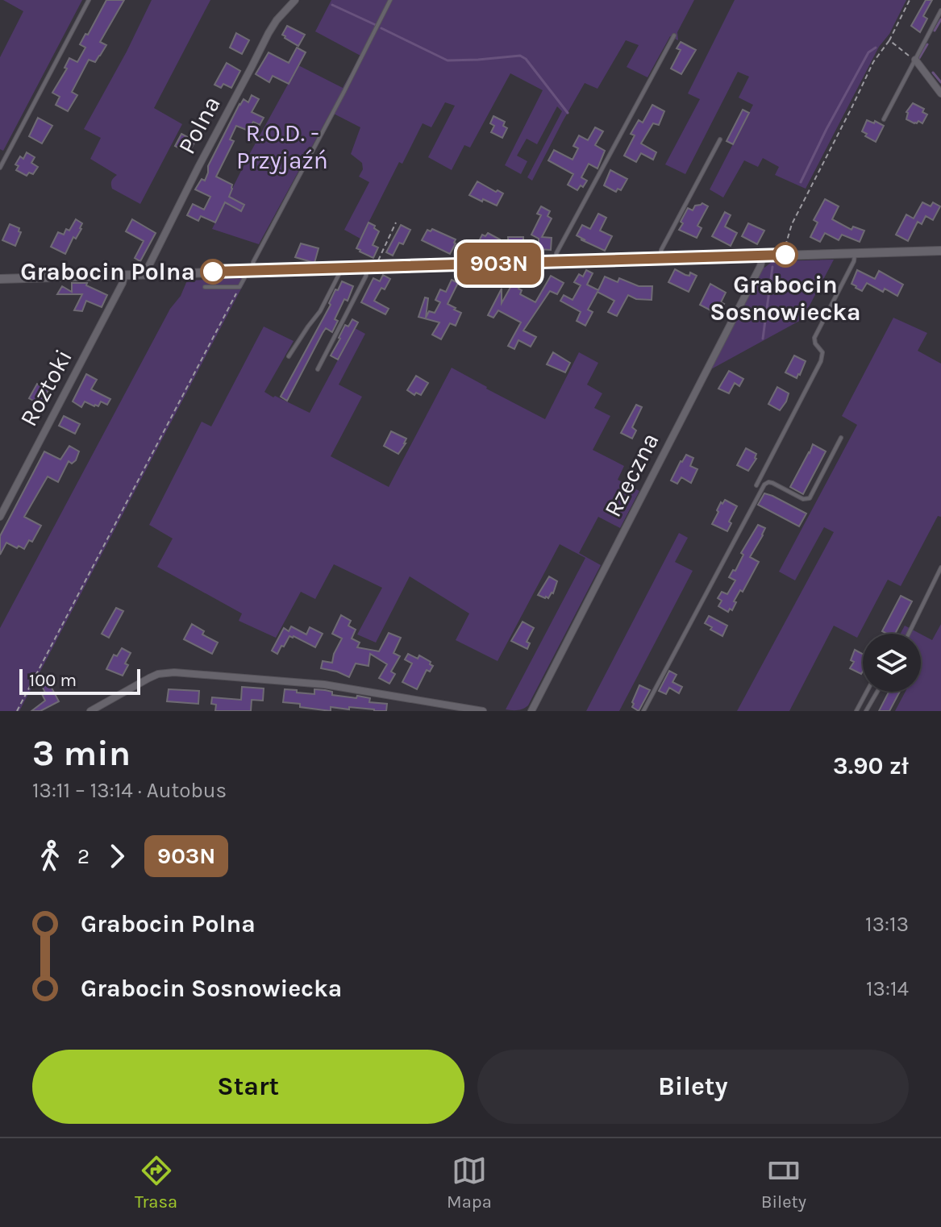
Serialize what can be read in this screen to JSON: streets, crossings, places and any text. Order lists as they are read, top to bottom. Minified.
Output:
{"streets":{"street":["Polna","Roztoki","Rzeczna"]},"parks":["R.O.D. - Przyjaźń"],"places":["Grabocin Sosnowiecka","Grabocin Polna"],"lines":["bus line 903N"],"scale_bar":"100 m","page":{"on_map":"903N","scale":"100 m","heading":["3 min","13:11 – 13:14 · Autobus","3.90 zł"],"legs":["2","903N"],"list":[{"name":"Grabocin Polna","value":"13:13"},{"name":"Grabocin Sosnowiecka","value":"13:14"}],"buttons":["Start","Bilety"],"tabs":["Trasa","Mapa","Bilety"]}}
